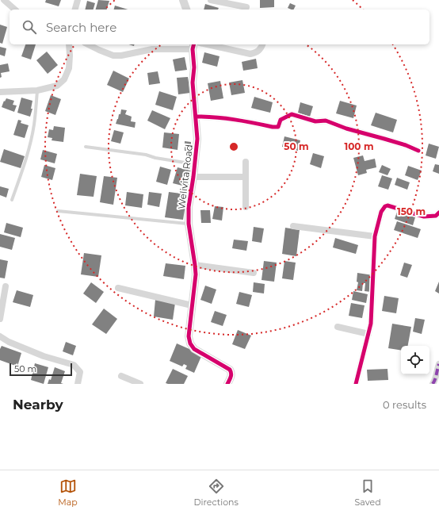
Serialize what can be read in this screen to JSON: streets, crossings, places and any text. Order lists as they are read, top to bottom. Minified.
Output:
{"streets":{"street":["Welivita Road"]},"scale_bar":"50 m","page":{"search":"Search here","scale":"50 m","heading":["Nearby","0 results"],"nav":["Map","Directions","Saved"]},"rings":["50 m","100 m","150 m"]}
